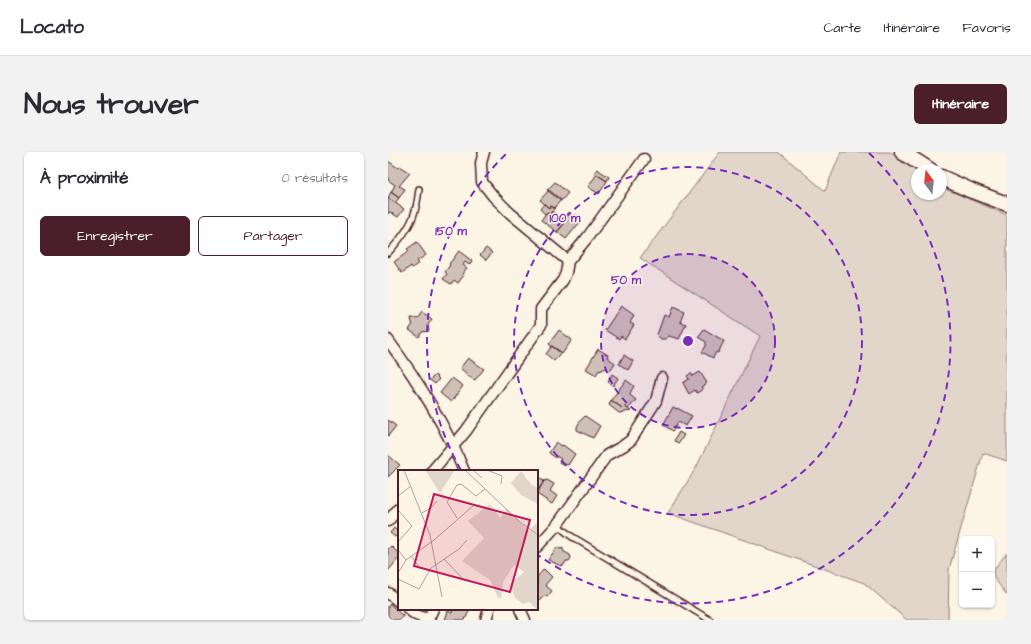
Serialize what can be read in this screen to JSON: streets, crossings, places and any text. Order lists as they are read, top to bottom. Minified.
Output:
{"north":"top","page":{"header":"Locato","nav":["Carte","Itinéraire","Favoris"],"buttons":["Itinéraire",["Enregistrer","Partager"]],"title":"Nous trouver","heading":["À proximité","0 résultats"],"map_buttons":["+","−"]},"rings":["100 m","150 m","50 m"]}
